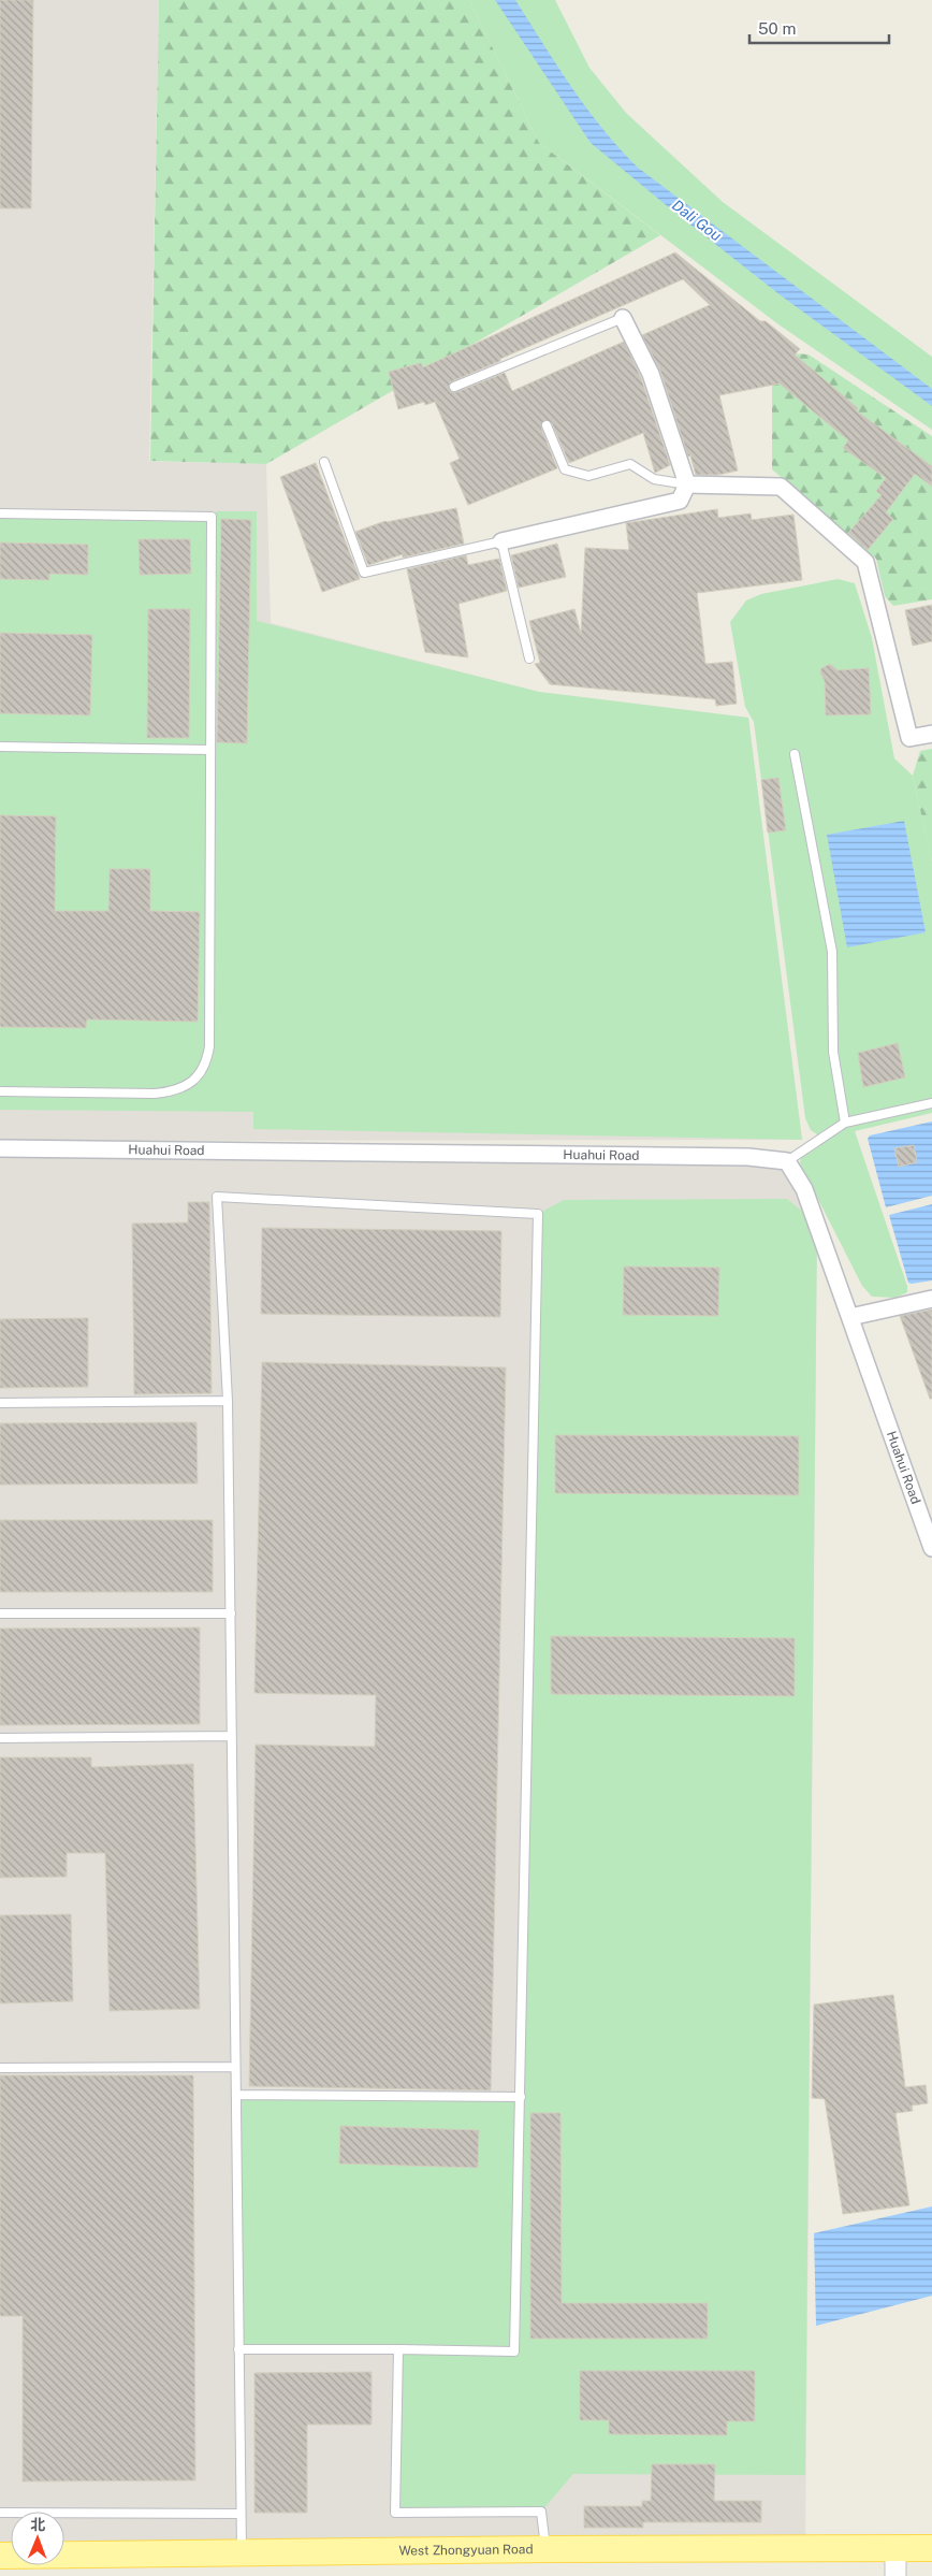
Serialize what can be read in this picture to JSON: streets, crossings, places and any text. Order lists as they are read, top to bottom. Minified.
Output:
{"streets":{"main road":["West Zhongyuan Road"],"street":["Huahui Road"]},"water":["Dali Gou"],"scale_bar":"50 m","north":"top"}
